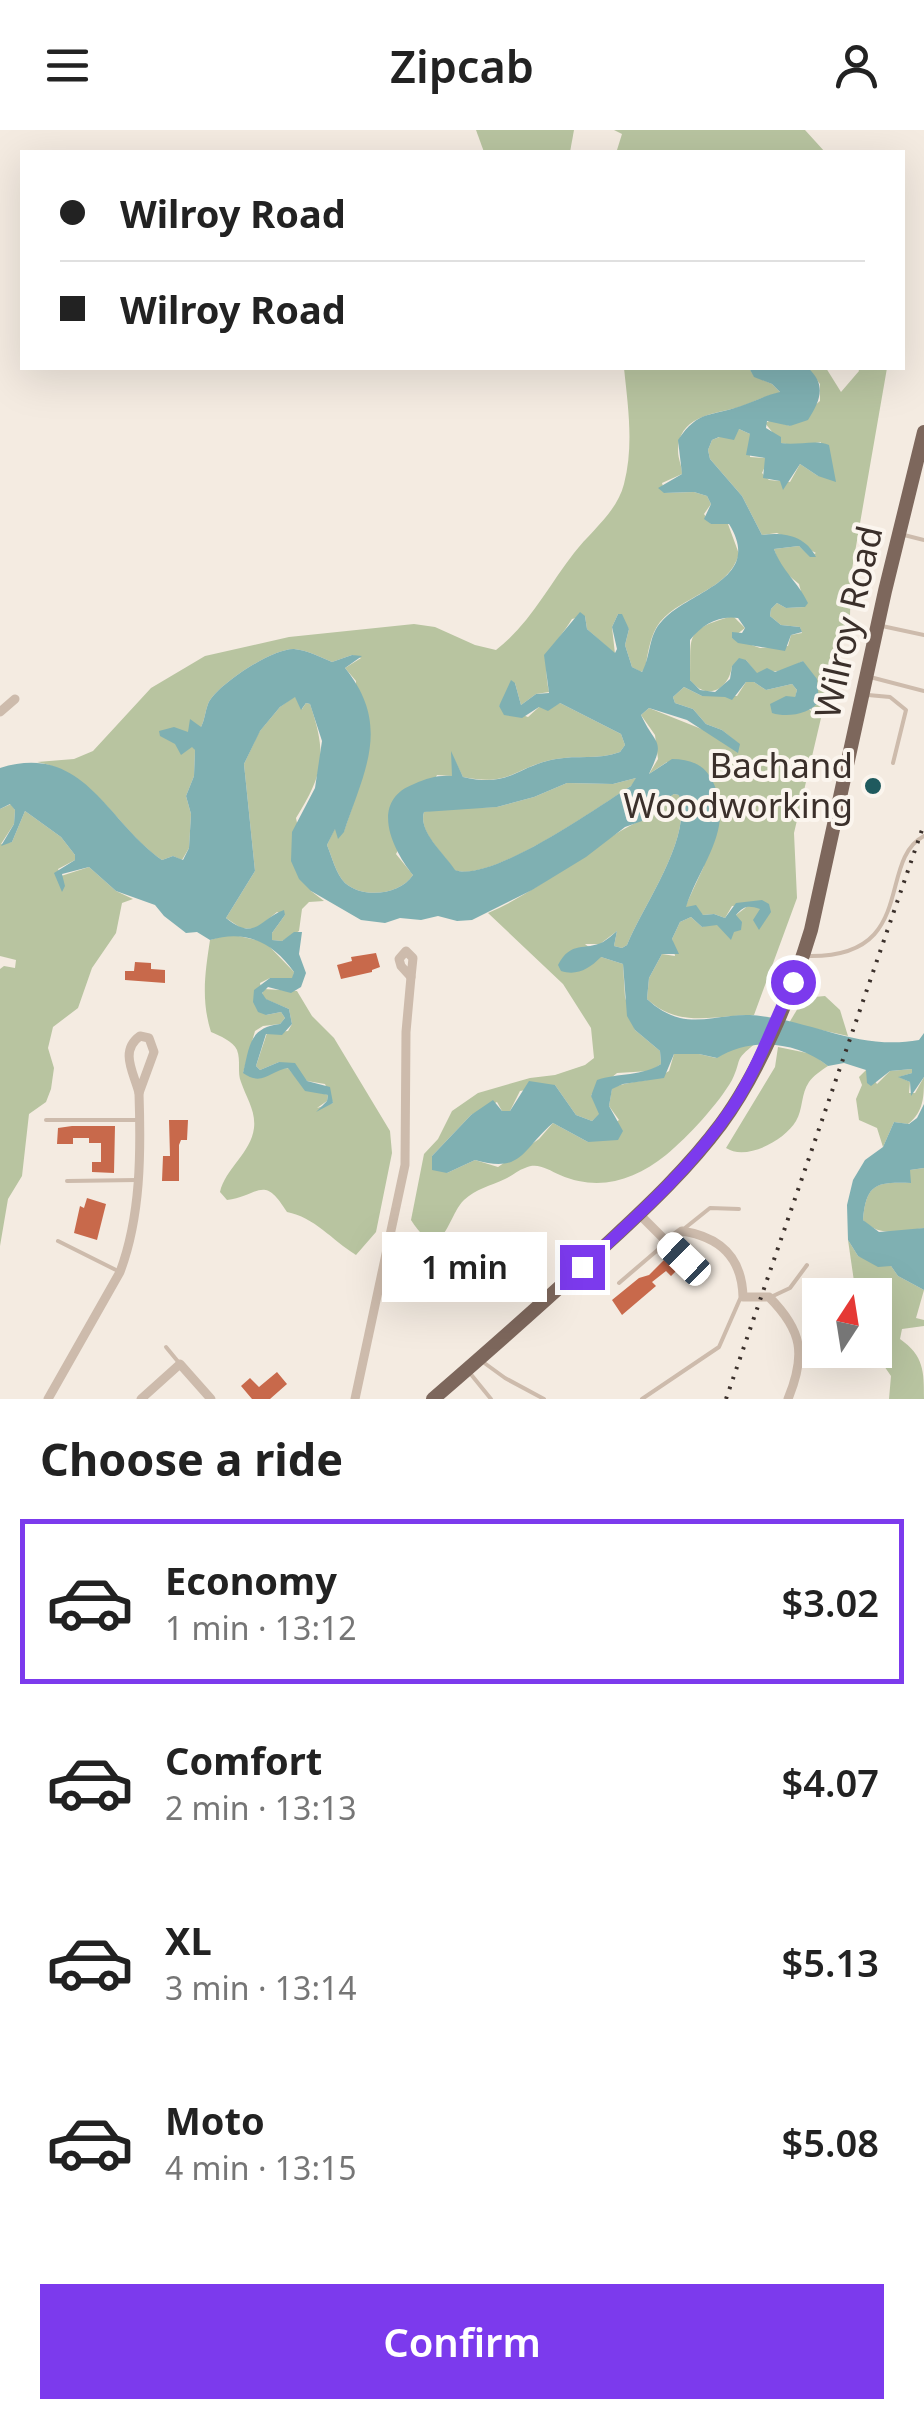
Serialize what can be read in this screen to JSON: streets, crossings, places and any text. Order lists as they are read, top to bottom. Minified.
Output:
{"streets":{"main road":["Wilroy Road"]},"places":["Bachand Woodworking"],"north":"top","page":{"header":"Zipcab","banner":["Wilroy Road","Wilroy Road"],"bubble":"1 min","heading":"Choose a ride","list":[{"name":"Economy","note":"1 min · 13:12","value":"$3.02"},{"name":"Comfort","note":"2 min · 13:13","value":"$4.07"},{"name":"XL","note":"3 min · 13:14","value":"$5.13"},{"name":"Moto","note":"4 min · 13:15","value":"$5.08"}],"buttons":"Confirm"}}
